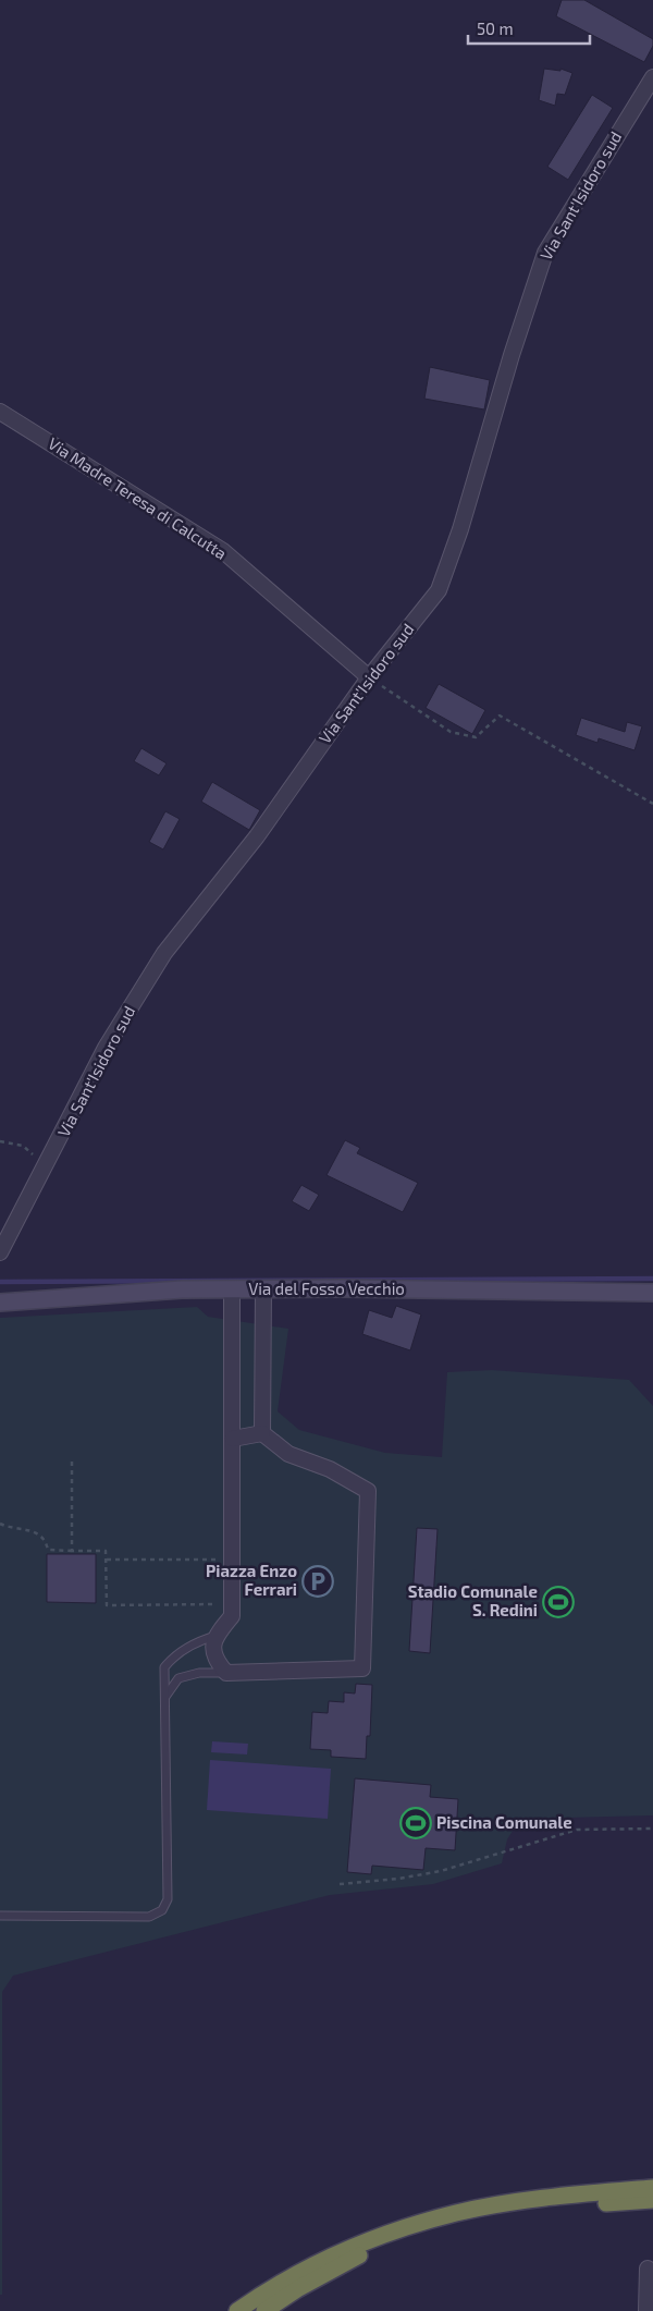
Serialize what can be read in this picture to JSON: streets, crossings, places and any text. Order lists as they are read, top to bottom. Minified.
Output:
{"streets":{"street":["Via Sant'Isidoro sud","Via Madre Teresa di Calcutta","Via del Fosso Vecchio"]},"crossings":[["Via Sant'Isidoro sud","Via Madre Teresa di Calcutta"]],"places":{"parking":["Piazza Enzo Ferrari"],"sports":["Stadio Comunale S. Redini","Piscina Comunale"]},"scale_bar":"50 m"}
